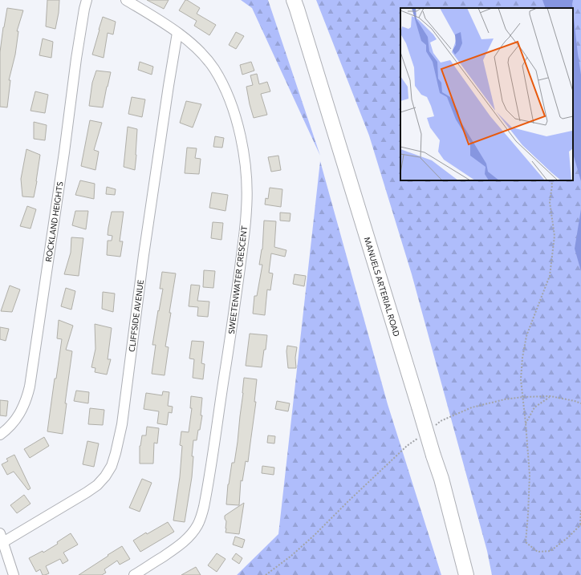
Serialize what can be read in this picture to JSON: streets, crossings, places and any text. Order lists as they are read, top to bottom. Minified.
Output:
{"streets":{"main road":["MANUELS ARTERIAL ROAD"],"street":["ROCKLAND HEIGHTS","SWEETENWATER CRESCENT","CLIFFSIDE AVENUE"]},"crossings":[["SWEETENWATER CRESCENT","CLIFFSIDE AVENUE"]]}
